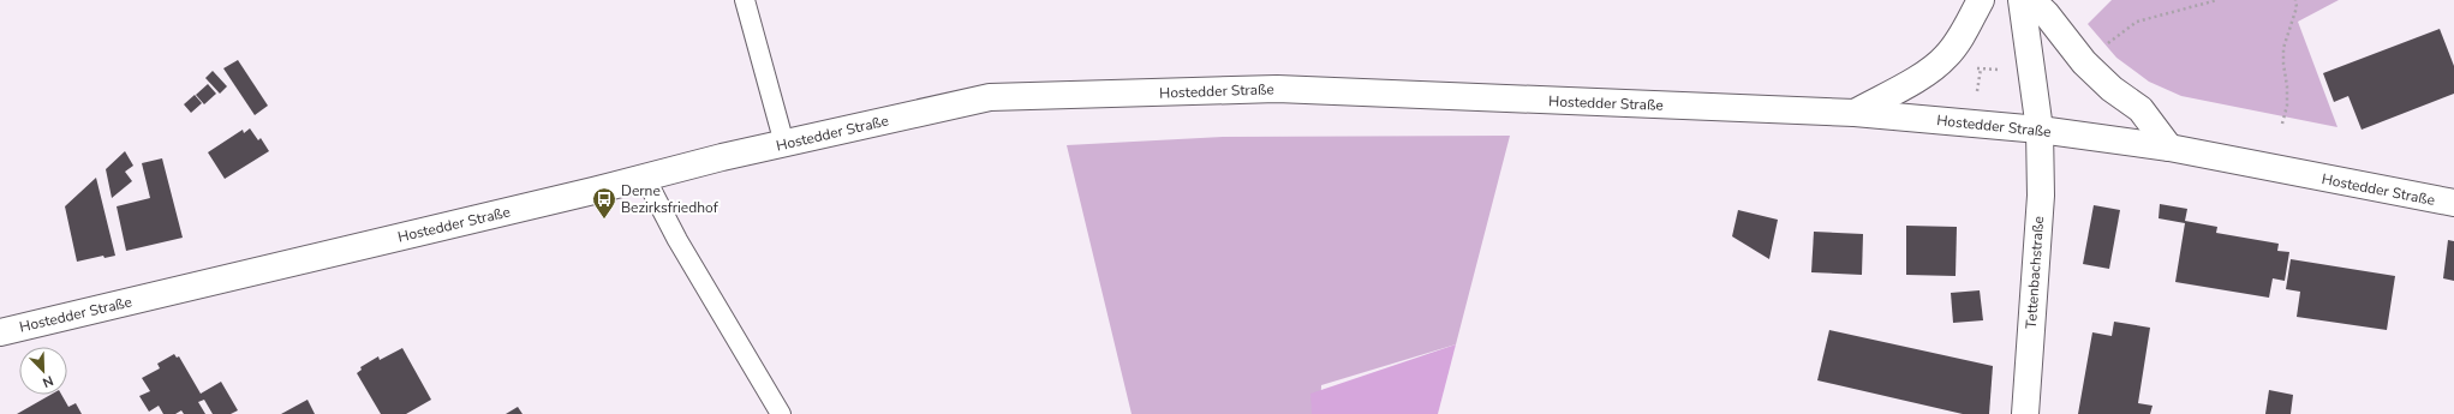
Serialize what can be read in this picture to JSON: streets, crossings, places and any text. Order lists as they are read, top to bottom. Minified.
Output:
{"streets":{"main road":["Hostedder Straße","Tettenbachstraße"]},"crossings":[["Hostedder Straße","Tettenbachstraße"]],"places":{"bus stop":["Derne Bezirksfriedhof"]},"north":"bottom right"}
